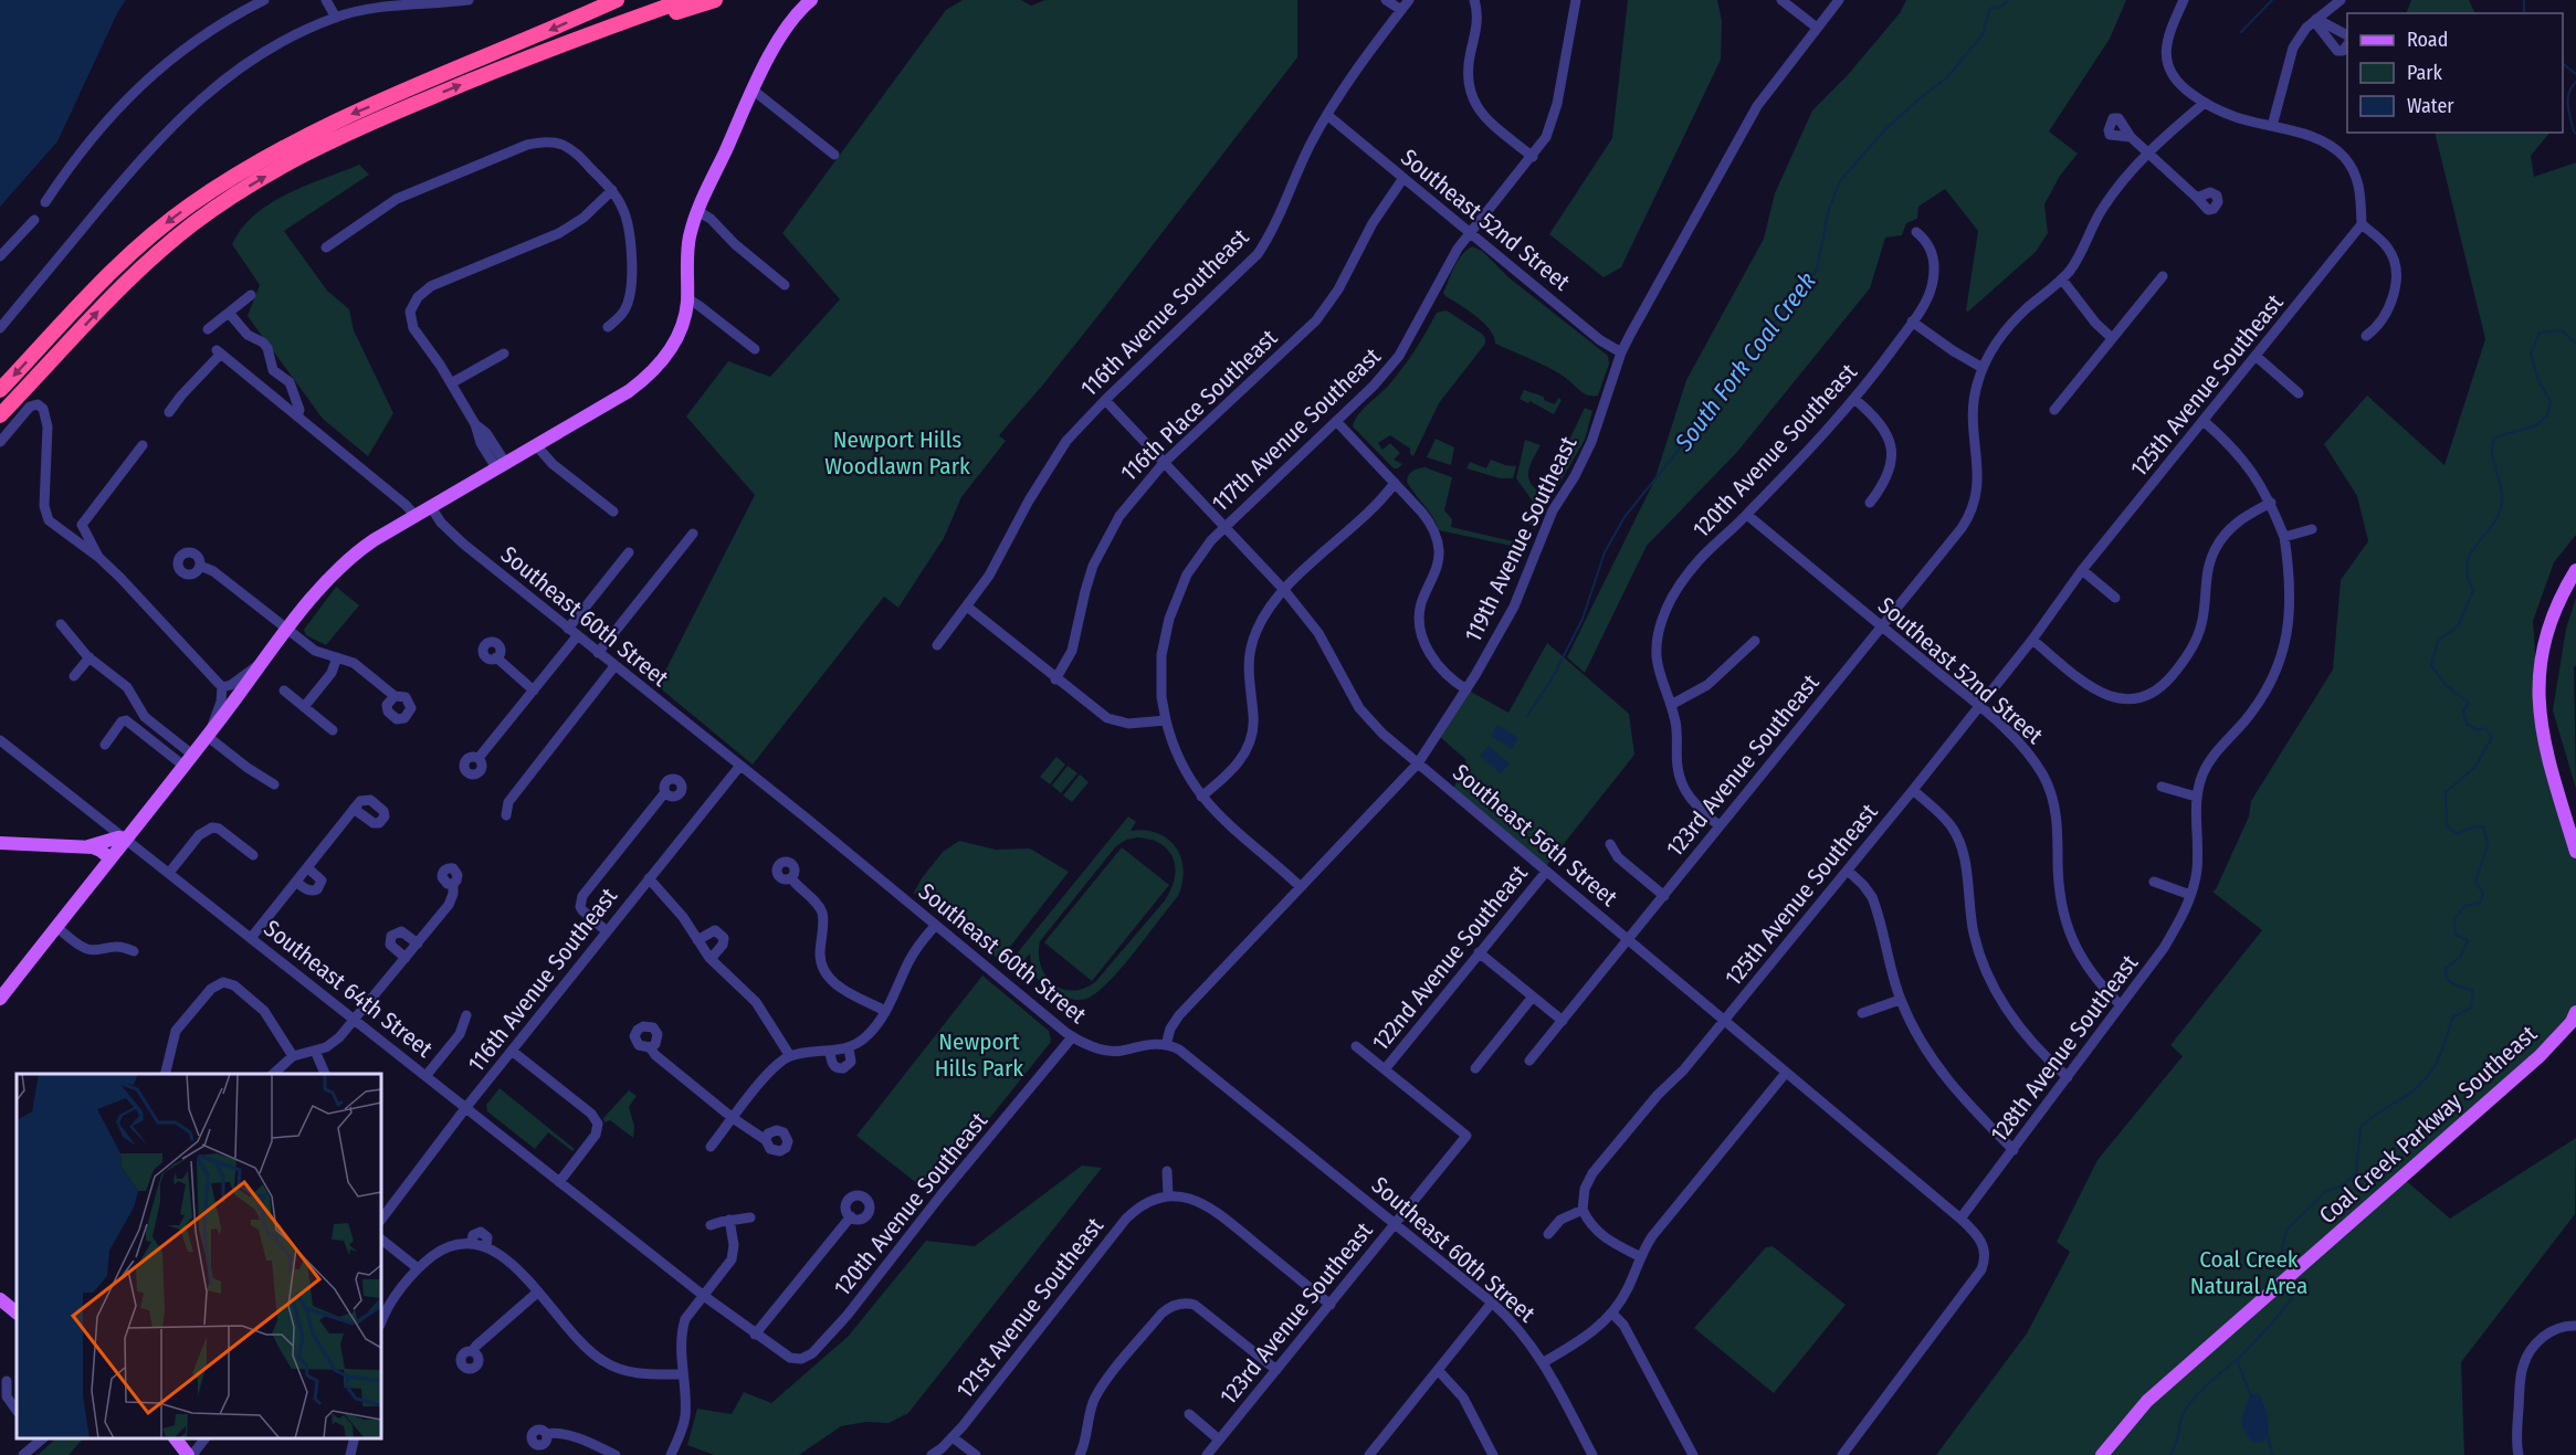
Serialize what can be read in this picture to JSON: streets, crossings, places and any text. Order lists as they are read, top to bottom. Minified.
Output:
{"streets":{"main road":["Coal Creek Parkway Southeast"],"street":["Southeast 52nd Street","116th Avenue Southeast","125th Avenue Southeast","116th Place Southeast","117th Avenue Southeast","120th Avenue Southeast","119th Avenue Southeast","Southeast 60th Street","123rd Avenue Southeast","Southeast 56th Street","122nd Avenue Southeast","Southeast 64th Street","128th Avenue Southeast","121st Avenue Southeast"]},"crossings":[["Southeast 52nd Street","116th Avenue Southeast"],["Southeast 52nd Street","125th Avenue Southeast"],["Southeast 52nd Street","116th Place Southeast"],["Southeast 52nd Street","117th Avenue Southeast"],["Southeast 52nd Street","120th Avenue Southeast"],["Southeast 52nd Street","119th Avenue Southeast"],["Southeast 52nd Street","123rd Avenue Southeast"],["Southeast 52nd Street","128th Avenue Southeast"],["116th Avenue Southeast","Southeast 60th Street"],["116th Avenue Southeast","Southeast 56th Street"],["116th Avenue Southeast","Southeast 64th Street"],["125th Avenue Southeast","Southeast 56th Street"],["116th Place Southeast","Southeast 56th Street"],["117th Avenue Southeast","119th Avenue Southeast"],["117th Avenue Southeast","Southeast 56th Street"],["120th Avenue Southeast","Southeast 60th Street"],["120th Avenue Southeast","123rd Avenue Southeast"],["120th Avenue Southeast","Southeast 64th Street"],["119th Avenue Southeast","Southeast 60th Street"],["119th Avenue Southeast","Southeast 56th Street"],["Southeast 60th Street","123rd Avenue Southeast"],["123rd Avenue Southeast","Southeast 56th Street"],["123rd Avenue Southeast","122nd Avenue Southeast"],["Southeast 56th Street","122nd Avenue Southeast"],["Southeast 56th Street","128th Avenue Southeast"]],"water":["South Fork Coal Creek"],"parks":["Newport Hills Woodlawn Park","Newport Hills Park","Coal Creek Natural Area"],"legend":["Road","Park","Water"]}
